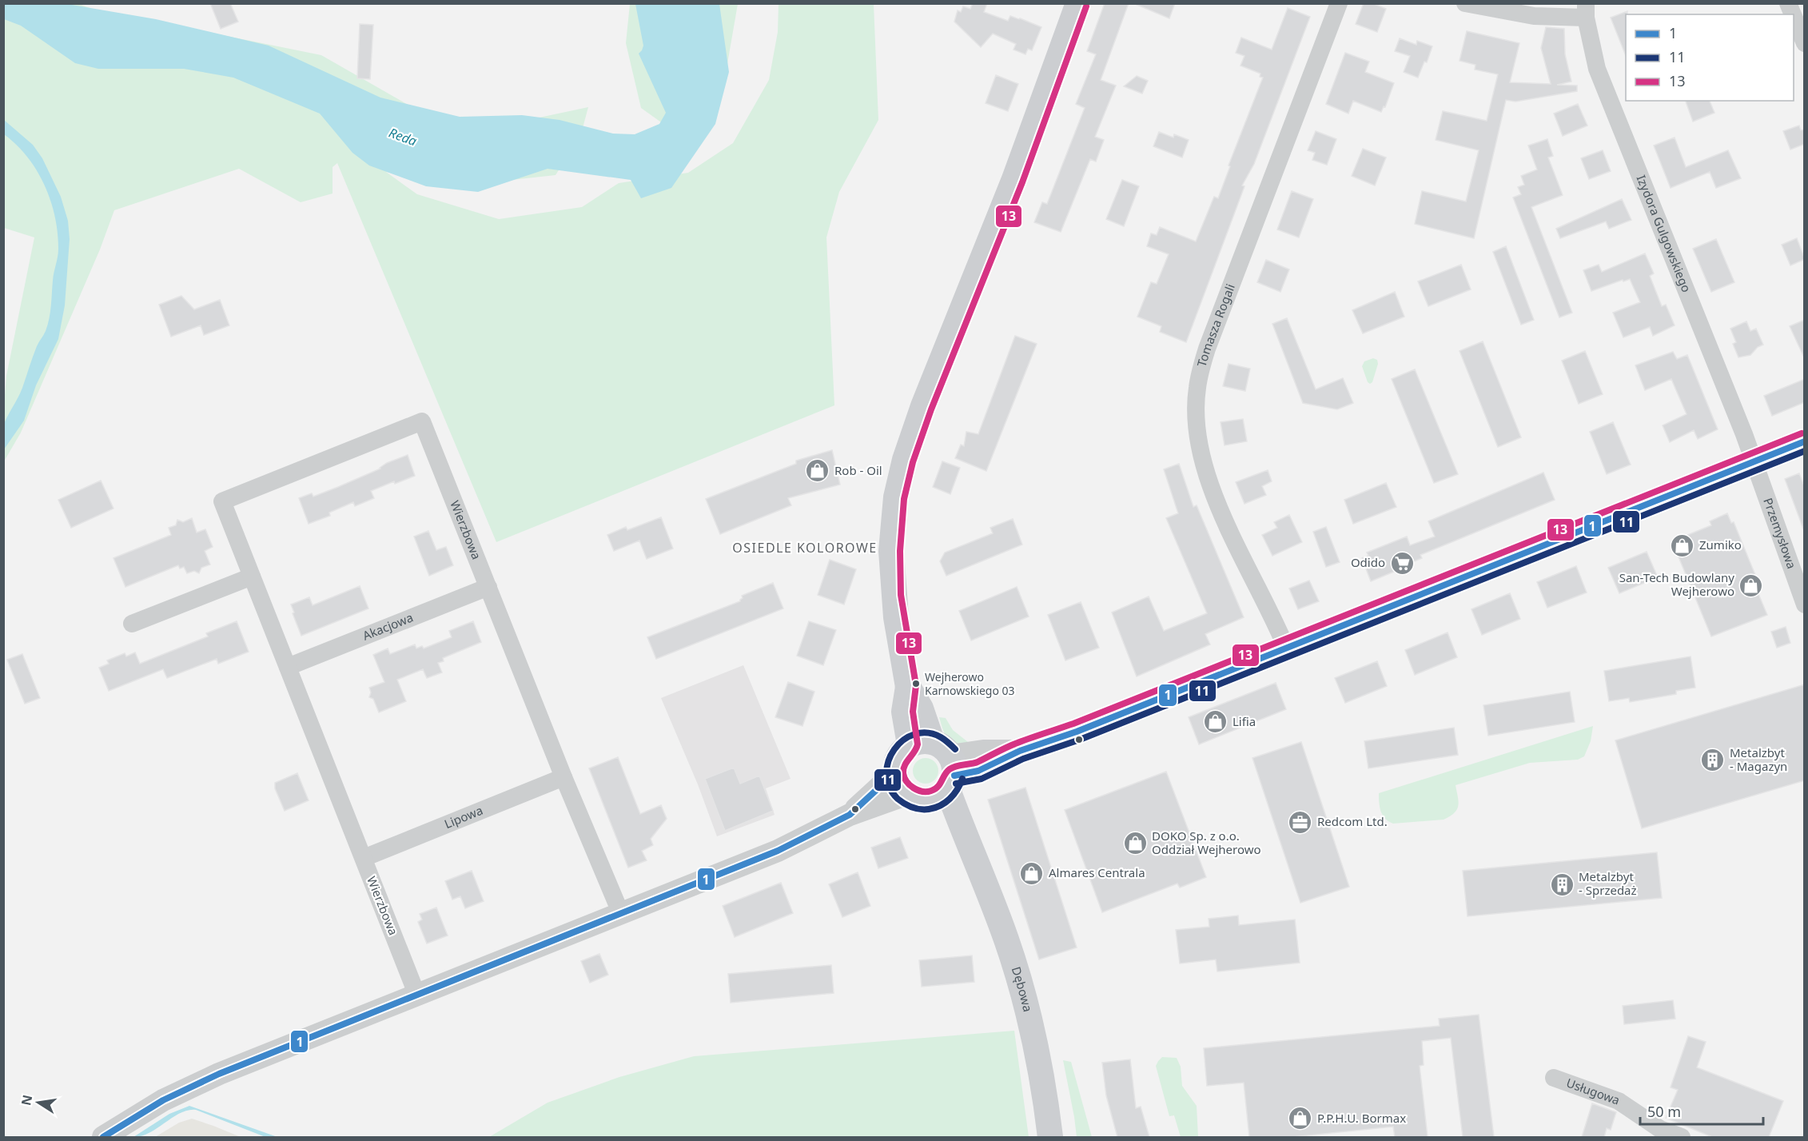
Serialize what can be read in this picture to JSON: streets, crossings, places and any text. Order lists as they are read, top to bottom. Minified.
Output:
{"streets":{"main road":["Dębowa"],"street":["Izydora Gulgowskiego","Tomasza Rogali","Wierzbowa","Przemysłowa","Akacjowa","Lipowa","Usługowa"]},"crossings":[["Izydora Gulgowskiego","Przemysłowa"],["Wierzbowa","Akacjowa"],["Wierzbowa","Lipowa"]],"districts":["OSIEDLE KOLOROWE"],"water":["Reda"],"places":{"shop":["Rob - Oil","Zumiko","San-Tech Budowlany Wejherowo","Lifia","DOKO Sp. z o.o. Oddział Wejherowo","Almares Centrala","P.P.H.U. Bormax"],"supermarket":["Odido"],"other":["Wejherowo Karnowskiego 03"],"building":["Metalzbyt - Magazyn","Metalzbyt - Sprzedaż"],"office":["Redcom Ltd."]},"lines":["transit line 13","transit line 1","transit line 11"],"legend":["1","11","13"],"scale_bar":"50 m","north":"left"}
